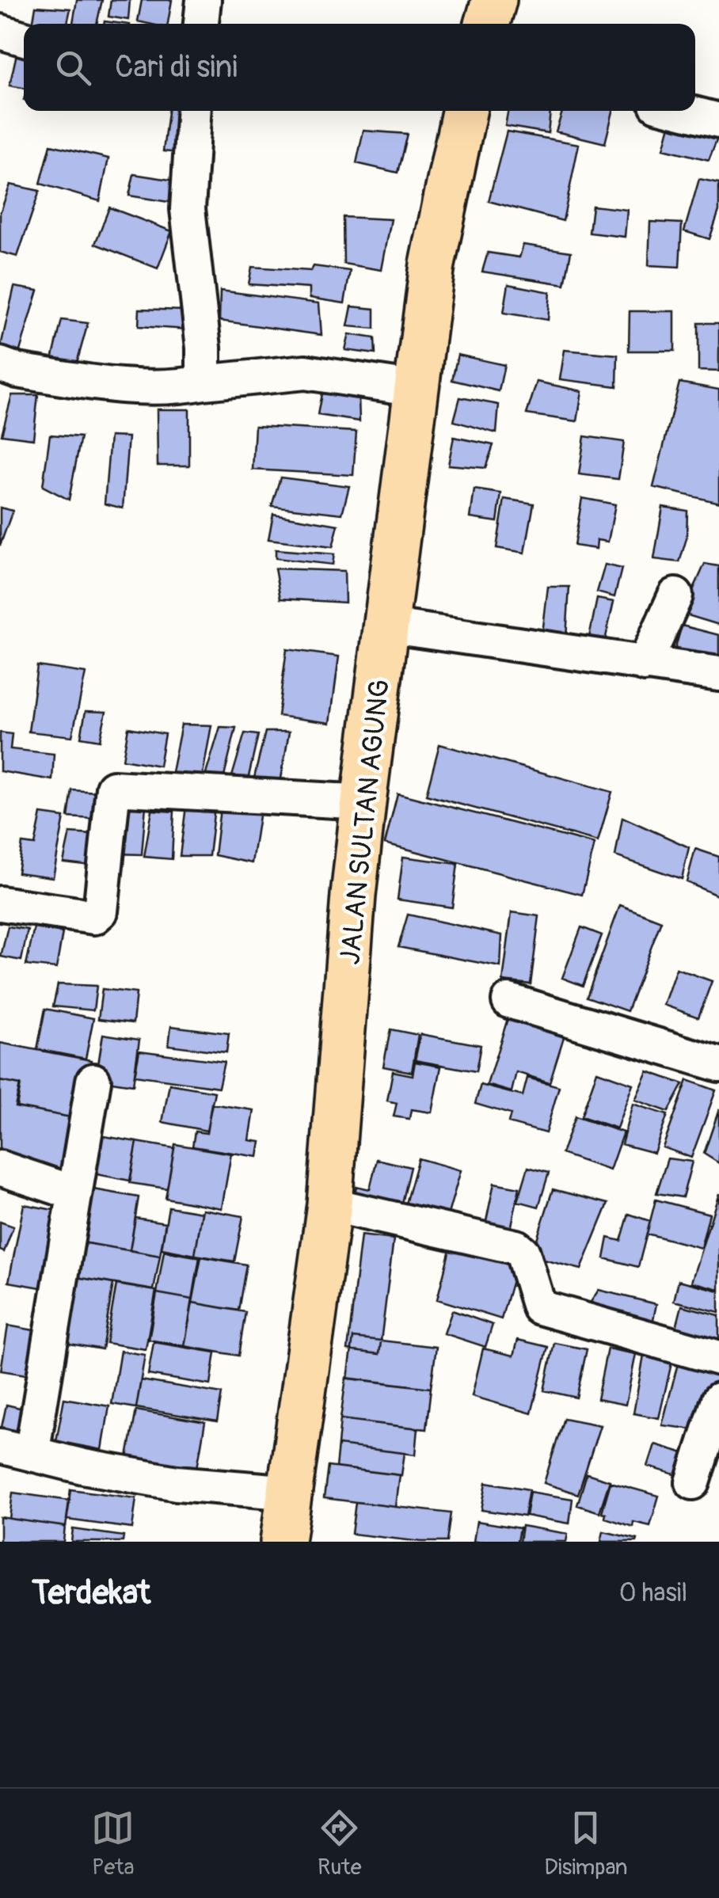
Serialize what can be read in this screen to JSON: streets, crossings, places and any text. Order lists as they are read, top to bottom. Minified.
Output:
{"streets":{"highway":["JALAN SULTAN AGUNG"]},"page":{"search":"Cari di sini","heading":["Terdekat","0 hasil"],"nav":["Peta","Rute","Disimpan"]}}
